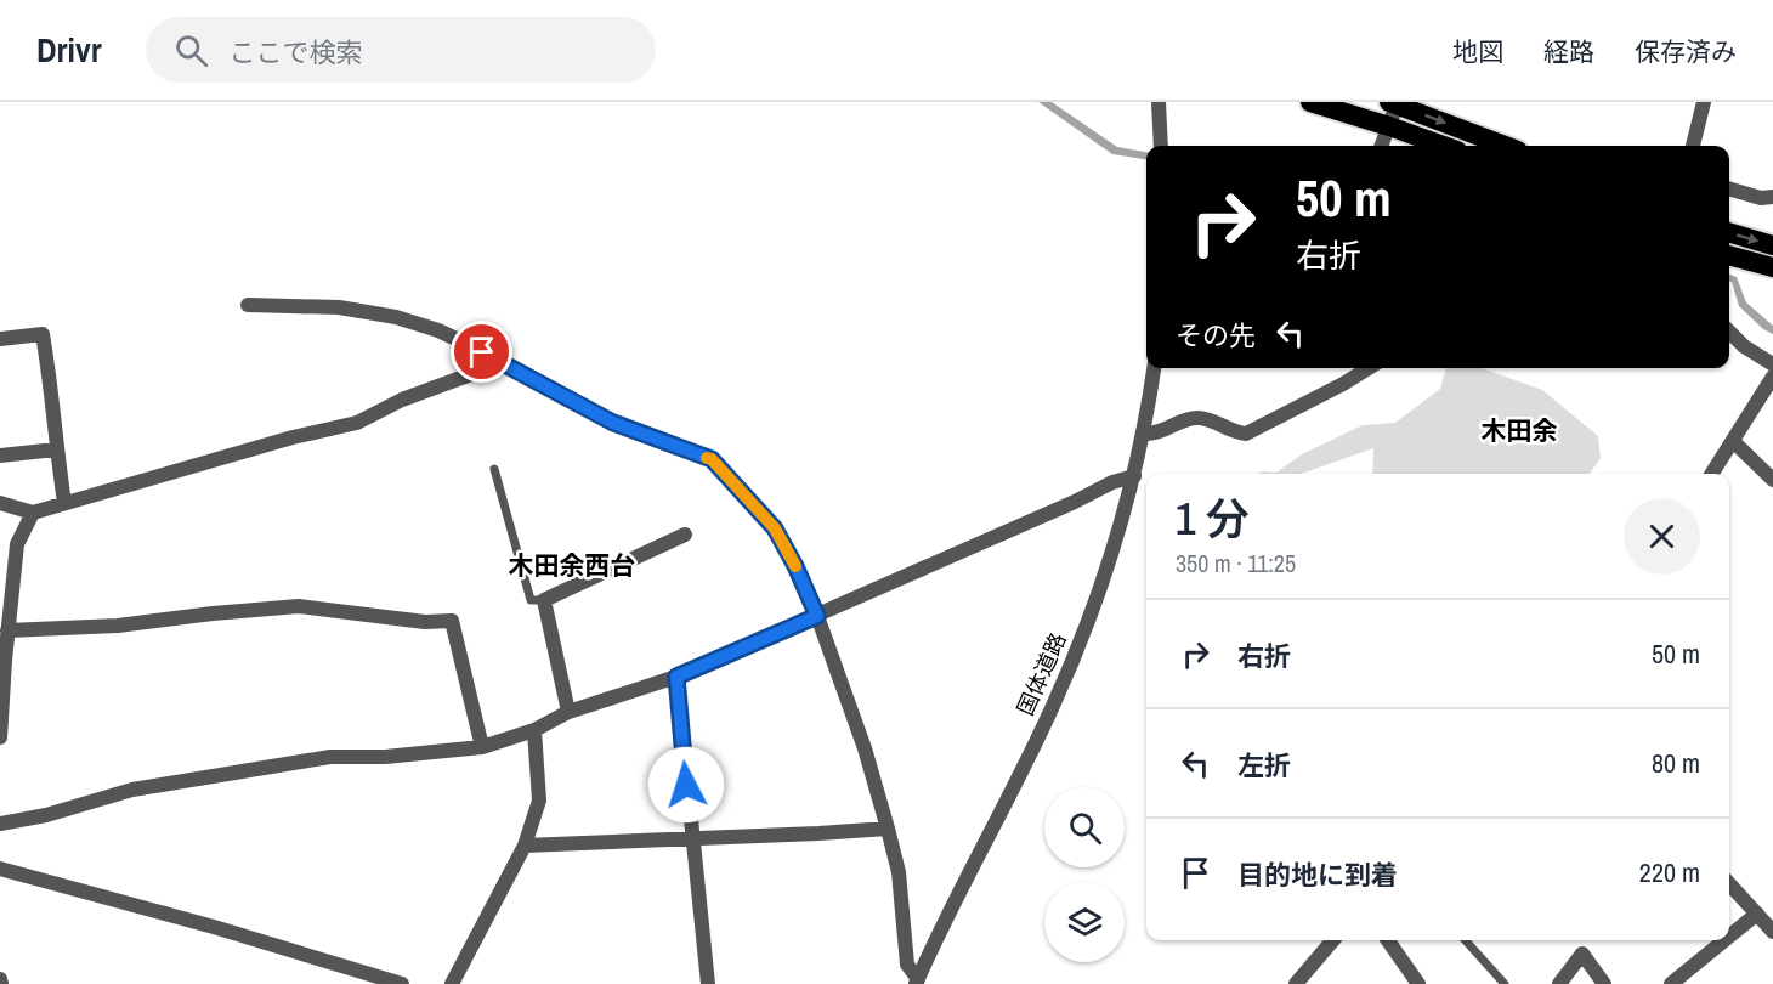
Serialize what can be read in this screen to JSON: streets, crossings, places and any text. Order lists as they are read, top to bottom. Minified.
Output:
{"streets":{"street":["国体道路"]},"districts":["木田余","木田余西台"],"page":{"header":"Drivr","search":"ここで検索","nav":["地図","経路","保存済み"],"turn":["50 m","右折"],"then":"その先","heading":["1 分","350 m · 11:25"],"list":[{"name":"右折","value":"50 m"},{"name":"左折","value":"80 m"},{"name":"目的地に到着","value":"220 m"}]}}
